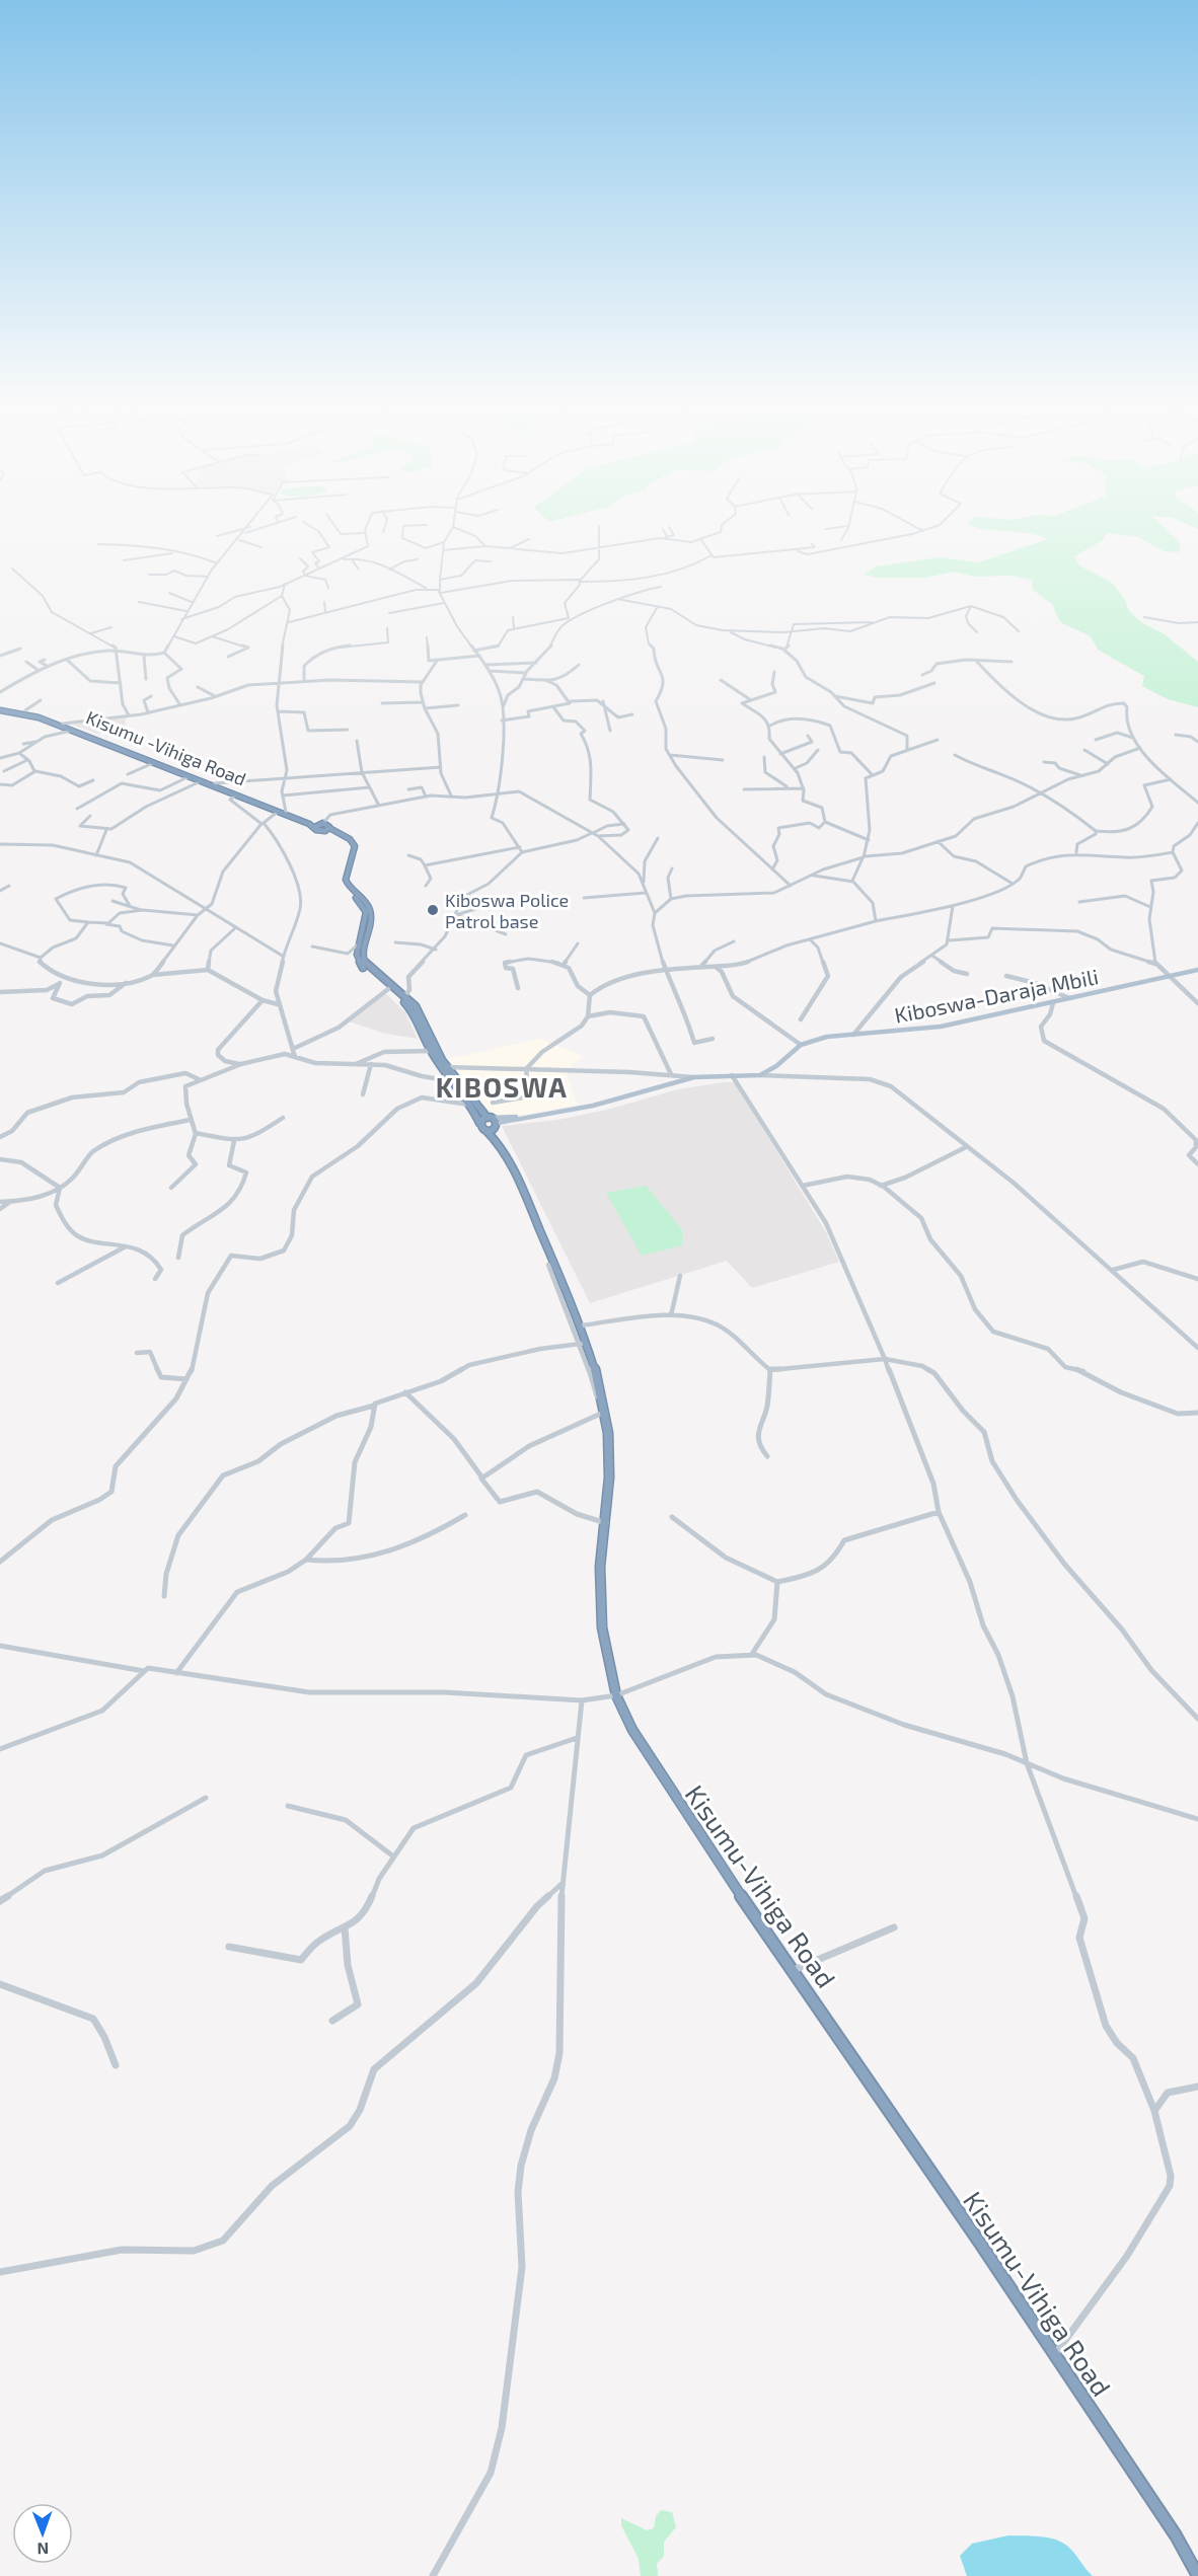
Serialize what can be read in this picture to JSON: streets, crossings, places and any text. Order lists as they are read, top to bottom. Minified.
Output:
{"streets":{"highway":["Kisumu -Vihiga Road","Kisumu-Vihiga Road"],"main road":["Kiboswa-Daraja Mbili"]},"districts":["KIBOSWA"],"places":["Kiboswa Police Patrol base"],"north":"bottom"}
